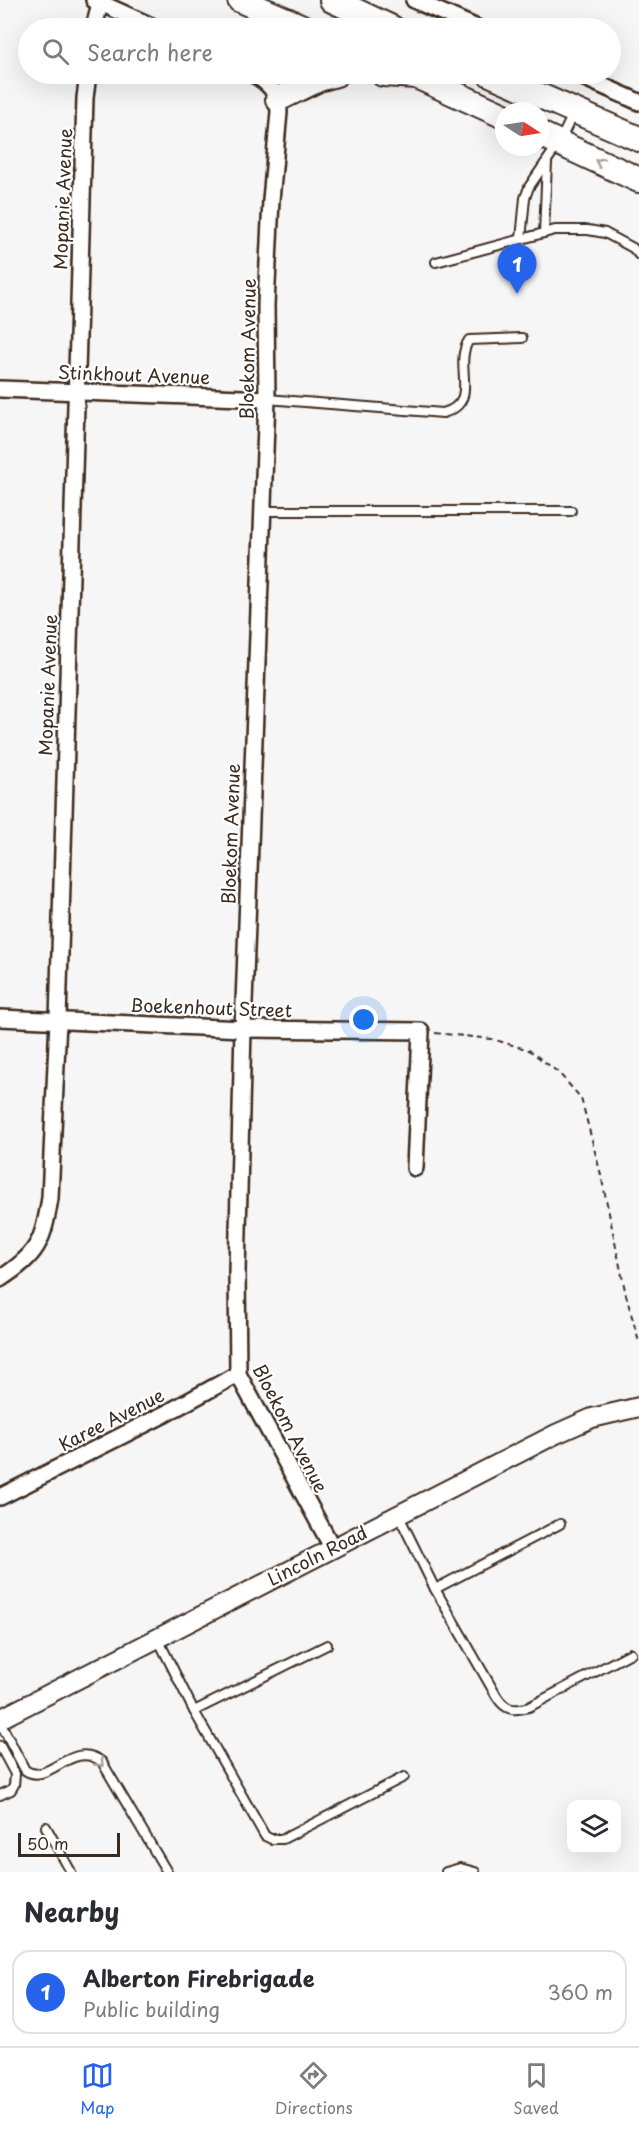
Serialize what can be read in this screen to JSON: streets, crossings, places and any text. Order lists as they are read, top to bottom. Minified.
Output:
{"streets":{"street":["Mopanie Avenue","Bloekom Avenue","Stinkhout Avenue","Boekenhout Street","Karee Avenue","Lincoln Road"]},"crossings":[["Mopanie Avenue","Stinkhout Avenue"],["Mopanie Avenue","Boekenhout Street"],["Bloekom Avenue","Stinkhout Avenue"],["Bloekom Avenue","Boekenhout Street"],["Bloekom Avenue","Karee Avenue"],["Bloekom Avenue","Lincoln Road"]],"scale_bar":"50 m","north":"right","page":{"search":"Search here","pins":"1","scale":"50 m","heading":"Nearby","list":[{"mark":"1","name":"Alberton Firebrigade","note":"Public building","value":"360 m"}],"nav":["Map","Directions","Saved"]}}
